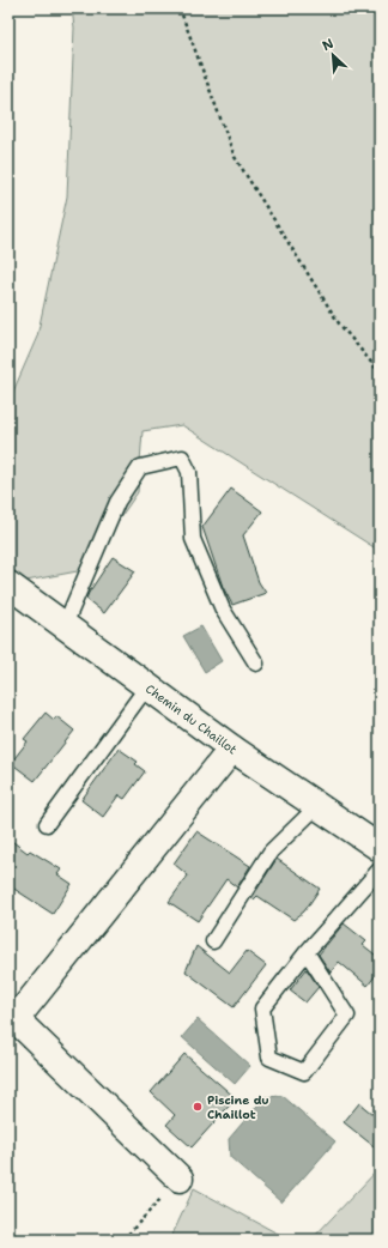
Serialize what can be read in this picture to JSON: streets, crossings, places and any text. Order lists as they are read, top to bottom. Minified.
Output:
{"streets":{"street":["Chemin du Chaillot"]},"places":["Piscine du Chaillot"],"north":"top left"}
